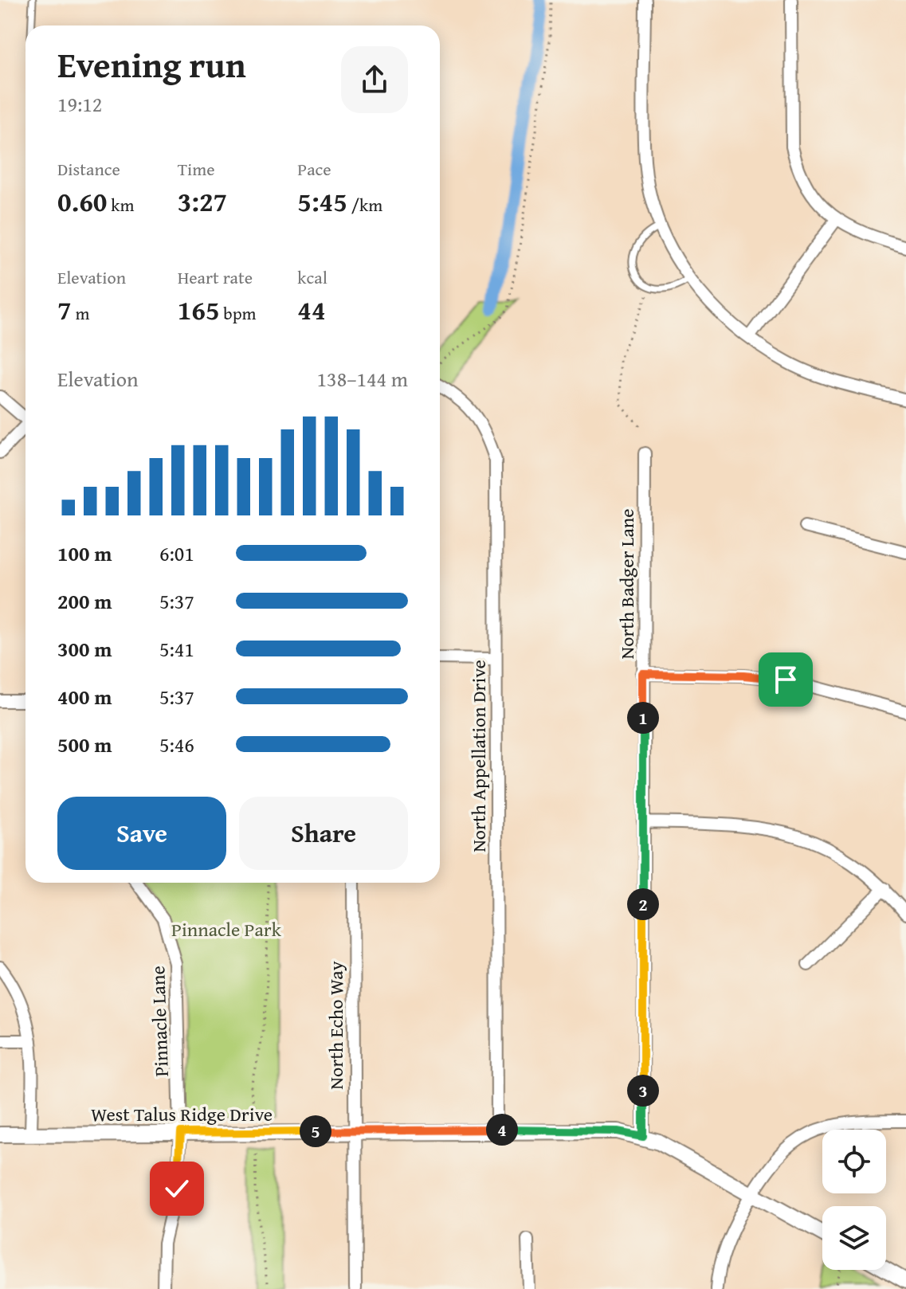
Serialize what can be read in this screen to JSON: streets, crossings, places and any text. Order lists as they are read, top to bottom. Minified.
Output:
{"streets":{"street":["North Badger Lane","North Appellation Drive","Pinnacle Lane","North Echo Way","West Talus Ridge Drive"]},"crossings":[["North Badger Lane","West Talus Ridge Drive"],["North Appellation Drive","West Talus Ridge Drive"],["Pinnacle Lane","West Talus Ridge Drive"],["North Echo Way","West Talus Ridge Drive"]],"parks":["Pinnacle Park"],"page":{"heading":["Evening run","19:12"],"stats":[["Distance","0.60 km"],["Time","3:27"],["Pace","5:45 /km"],["Elevation","7 m"],["Heart rate","165 bpm"],["kcal","44"]],"chart":["Elevation","138–144 m"],"list":[{"name":"100 m","note":"6:01"},{"name":"200 m","note":"5:37"},{"name":"300 m","note":"5:41"},{"name":"400 m","note":"5:37"},{"name":"500 m","note":"5:46"}],"pins":["1","2","3","4","5"],"buttons":["Save","Share"]}}
